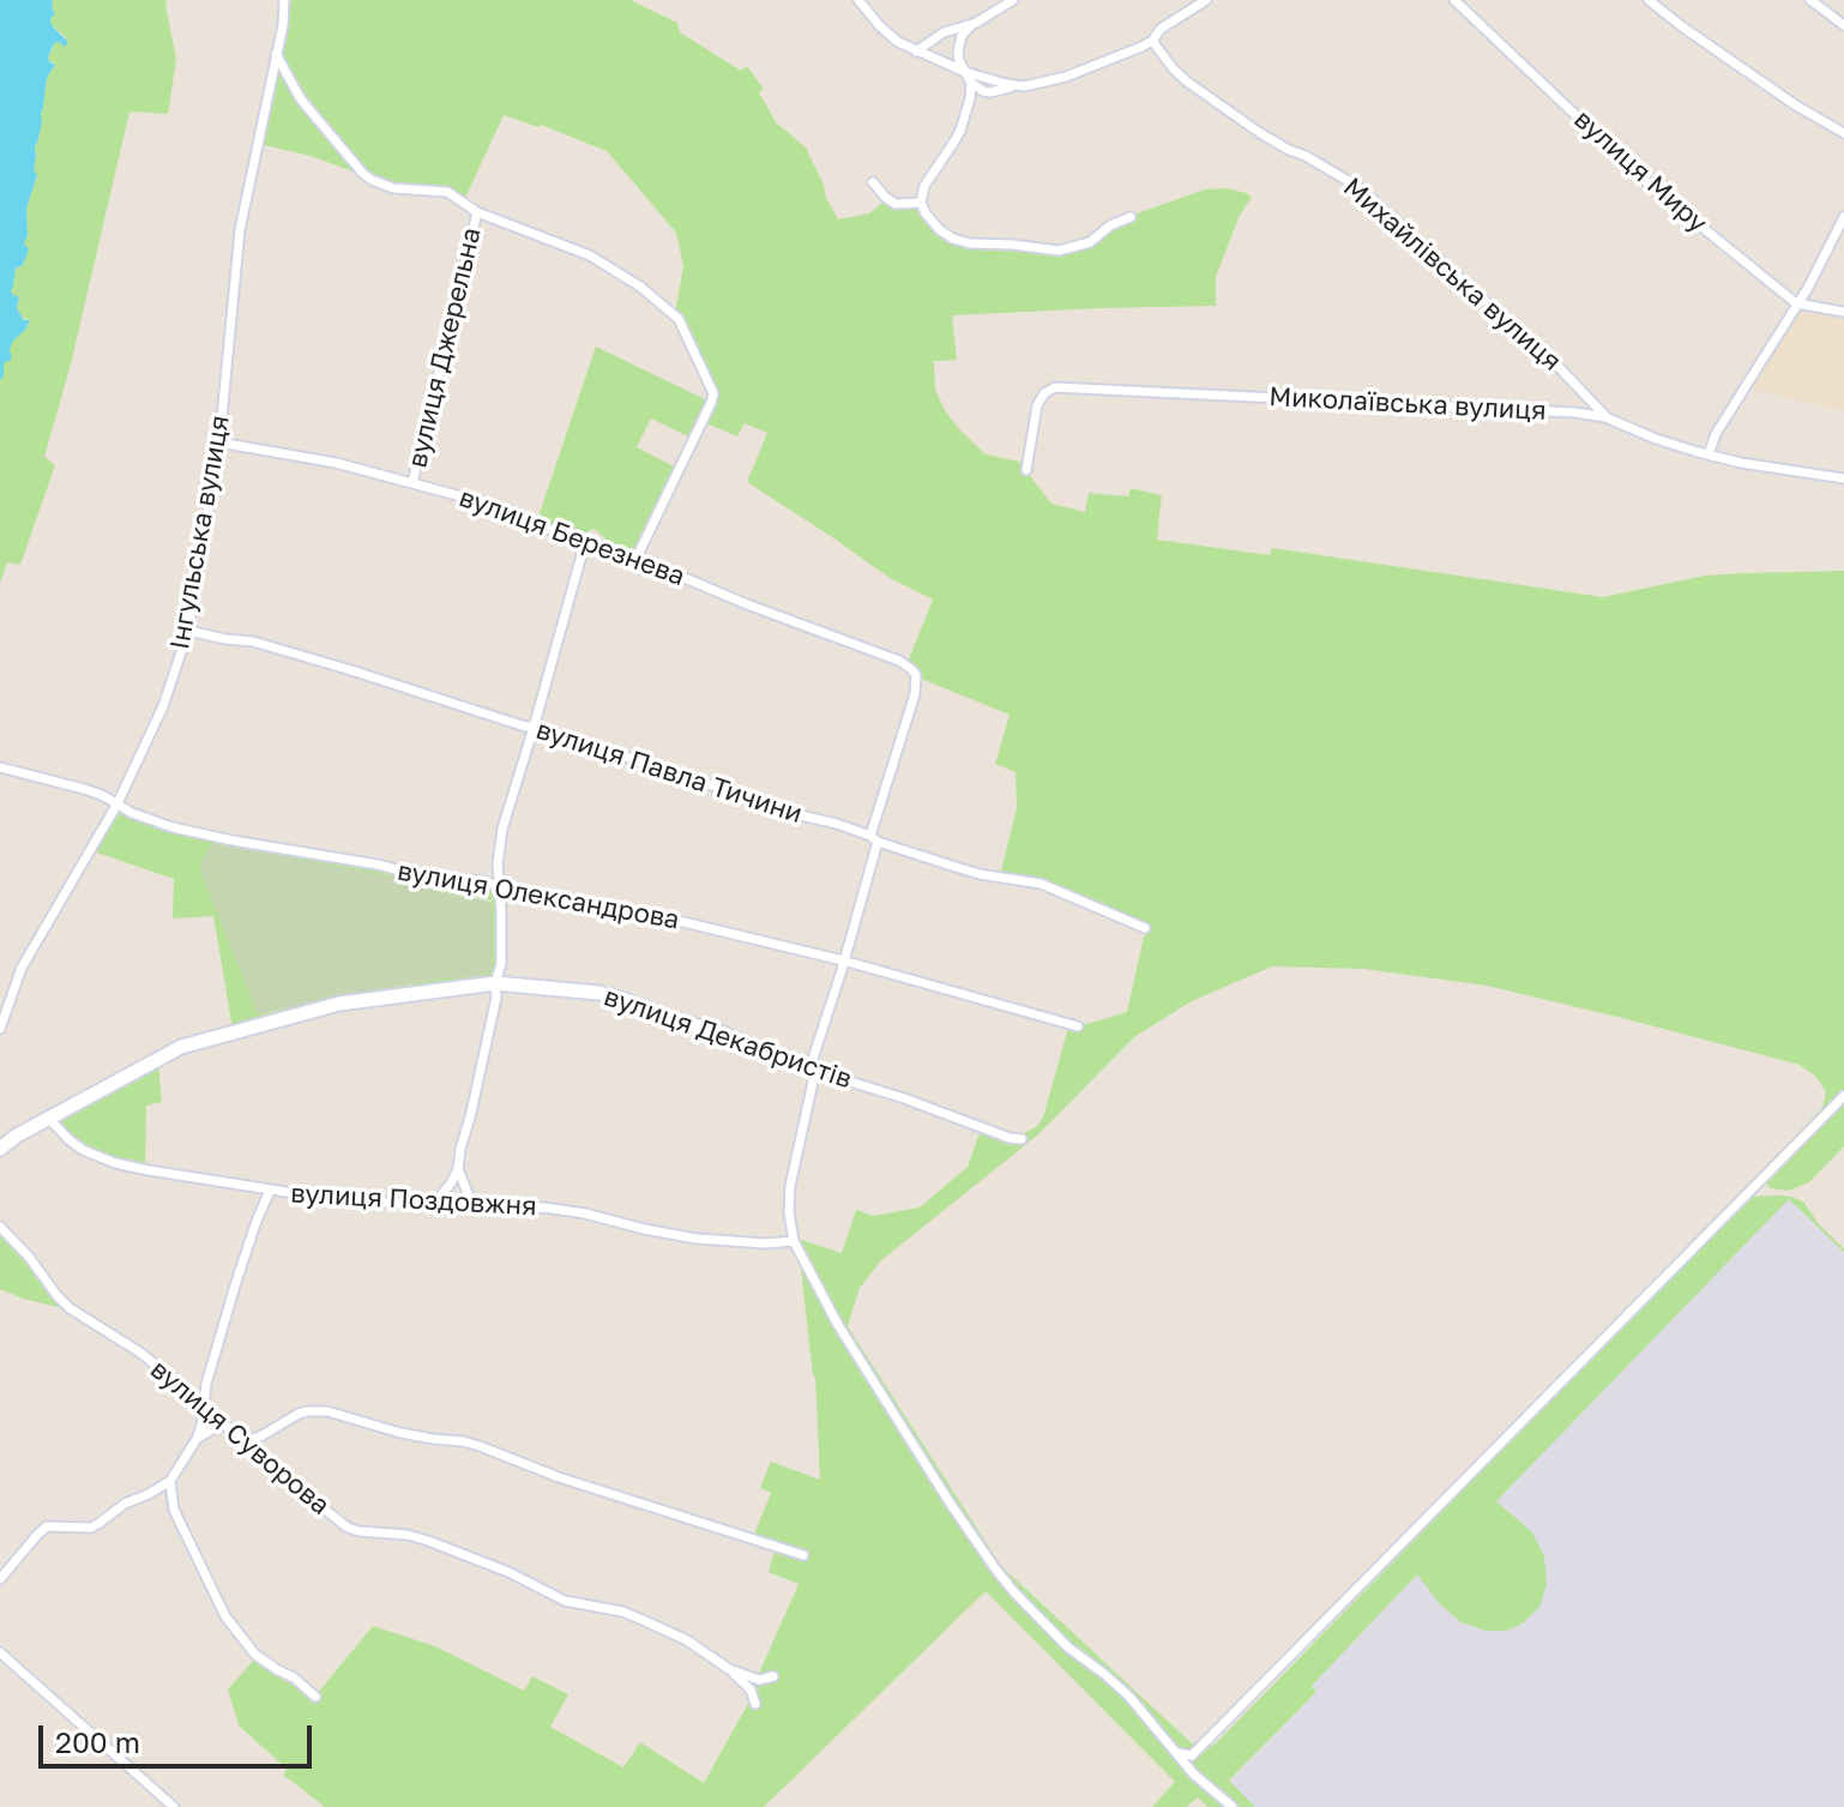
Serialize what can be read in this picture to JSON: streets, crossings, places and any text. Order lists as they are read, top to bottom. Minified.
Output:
{"streets":{"street":["вулиця Миру","Михайлівська вулиця","вулиця Джерельна","Миколаївська вулиця","Інгульська вулиця","вулиця Березнева","вулиця Павла Тичини","вулиця Олександрова","вулиця Декабристів","вулиця Поздовжня","вулиця Суворова"]},"crossings":[["Михайлівська вулиця","Миколаївська вулиця"],["вулиця Джерельна","Інгульська вулиця"],["вулиця Джерельна","вулиця Березнева"],["Інгульська вулиця","вулиця Березнева"],["Інгульська вулиця","вулиця Павла Тичини"],["Інгульська вулиця","вулиця Олександрова"],["вулиця Березнева","вулиця Павла Тичини"],["вулиця Декабристів","вулиця Поздовжня"]],"scale_bar":"200 m"}
